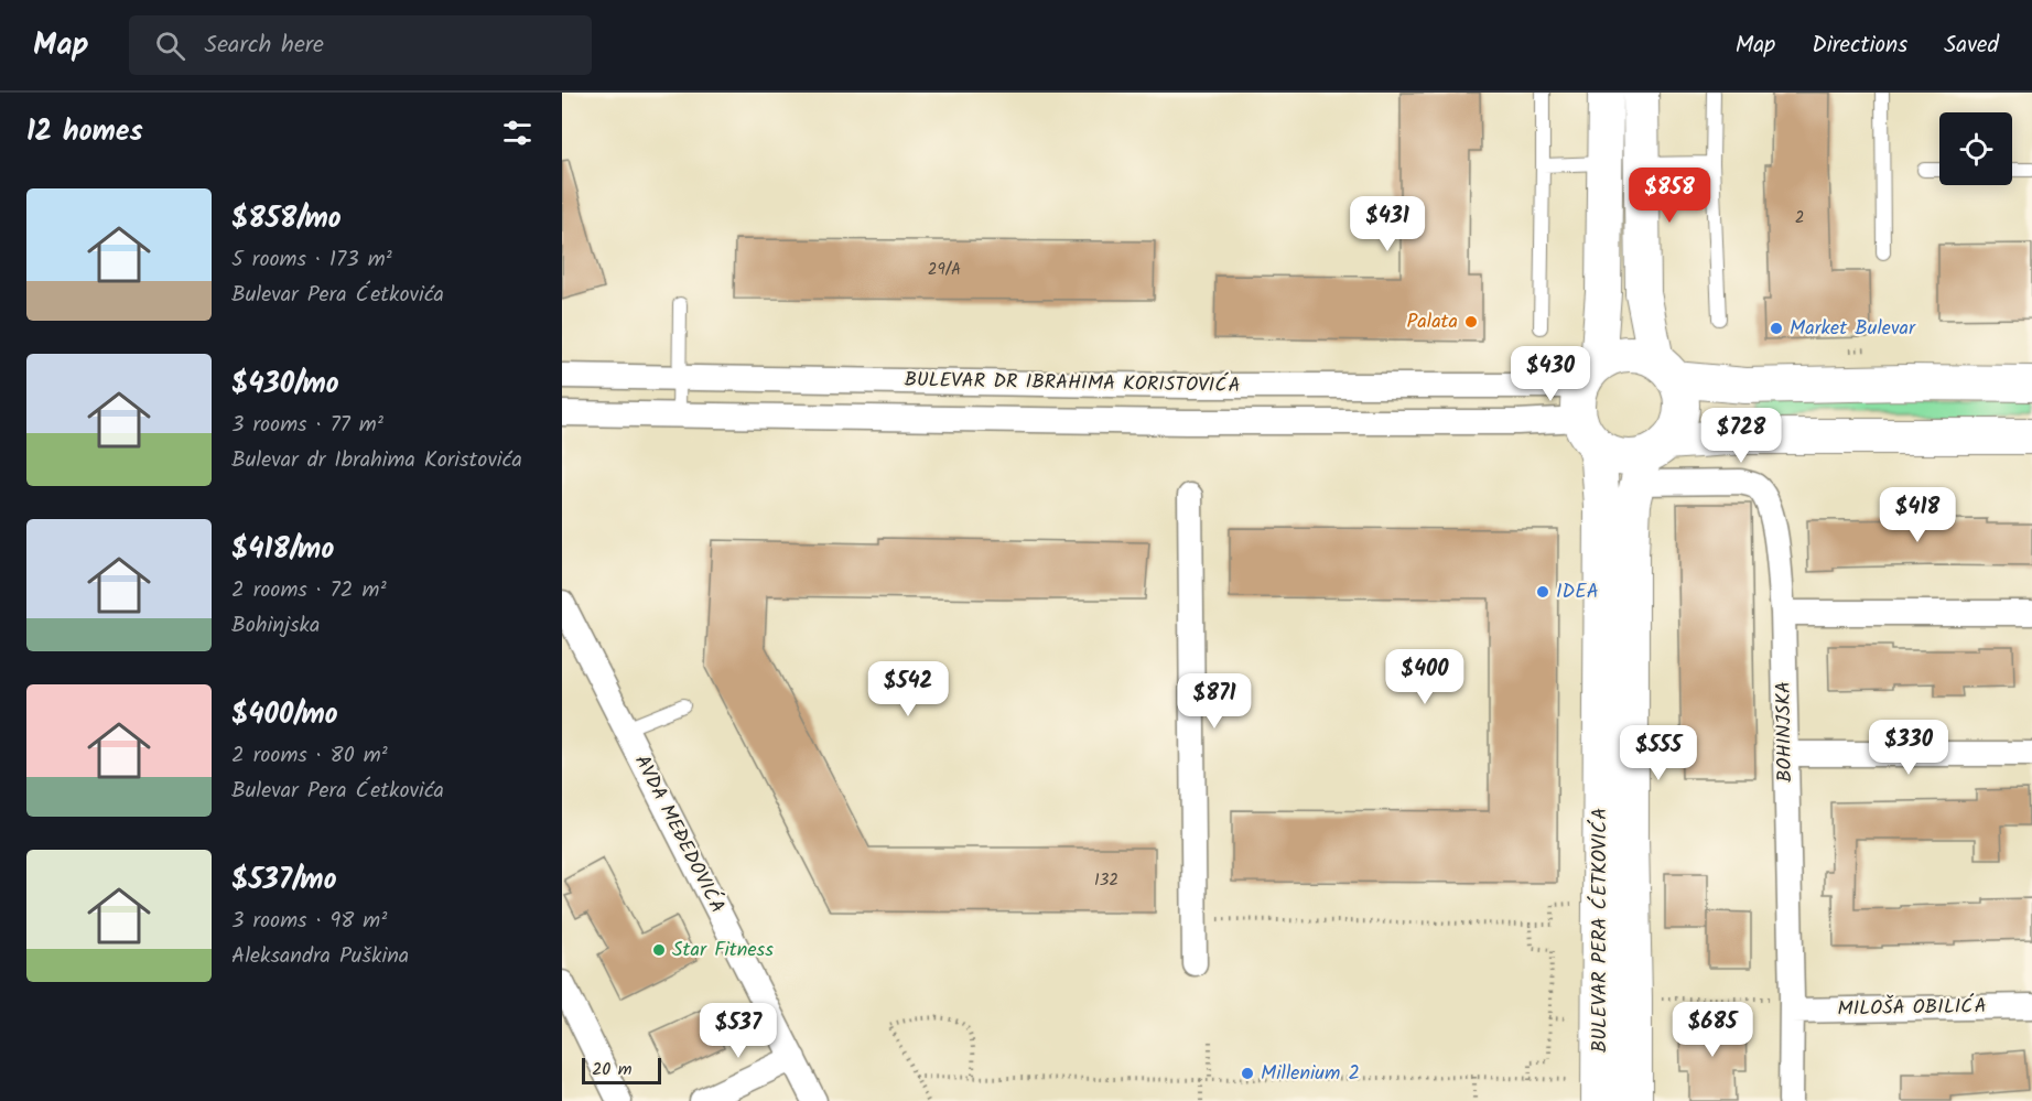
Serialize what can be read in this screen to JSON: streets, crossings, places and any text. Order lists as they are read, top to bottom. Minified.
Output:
{"streets":{"main road":["BULEVAR PERA ĆETKOVIĆA"],"street":["BULEVAR DR IBRAHIMA KORISTOVIĆA","BOHINJSKA","AVDA MEĐEDOVIĆA","MILOŠA OBILIĆA"]},"crossings":[["BULEVAR DR IBRAHIMA KORISTOVIĆA","BOHINJSKA"],["BULEVAR DR IBRAHIMA KORISTOVIĆA","BULEVAR PERA ĆETKOVIĆA"],["BOHINJSKA","BULEVAR PERA ĆETKOVIĆA"],["BOHINJSKA","MILOŠA OBILIĆA"]],"places":["Palata","Market Bulevar","IDEA","Star Fitness","Millenium 2"],"house_numbers":["2","29/A","132"],"scale_bar":"20 m","page":{"header":"Map","search":"Search here","nav":["Map","Directions","Saved"],"heading":"12 homes","price":["$858","$431","$430","$728","$418","$400","$542","$871","$330","$555","$685","$537"],"list":[{"name":"$858/mo","note":"5 rooms · 173 m² · Bulevar Pera Ćetkovića"},{"name":"$430/mo","note":"3 rooms · 77 m² · Bulevar dr Ibrahima Koristovića"},{"name":"$418/mo","note":"2 rooms · 72 m² · Bohinjska"},{"name":"$400/mo","note":"2 rooms · 80 m² · Bulevar Pera Ćetkovića"},{"name":"$537/mo","note":"3 rooms · 98 m² · Aleksandra Puškina"}],"scale":"20 m"}}
